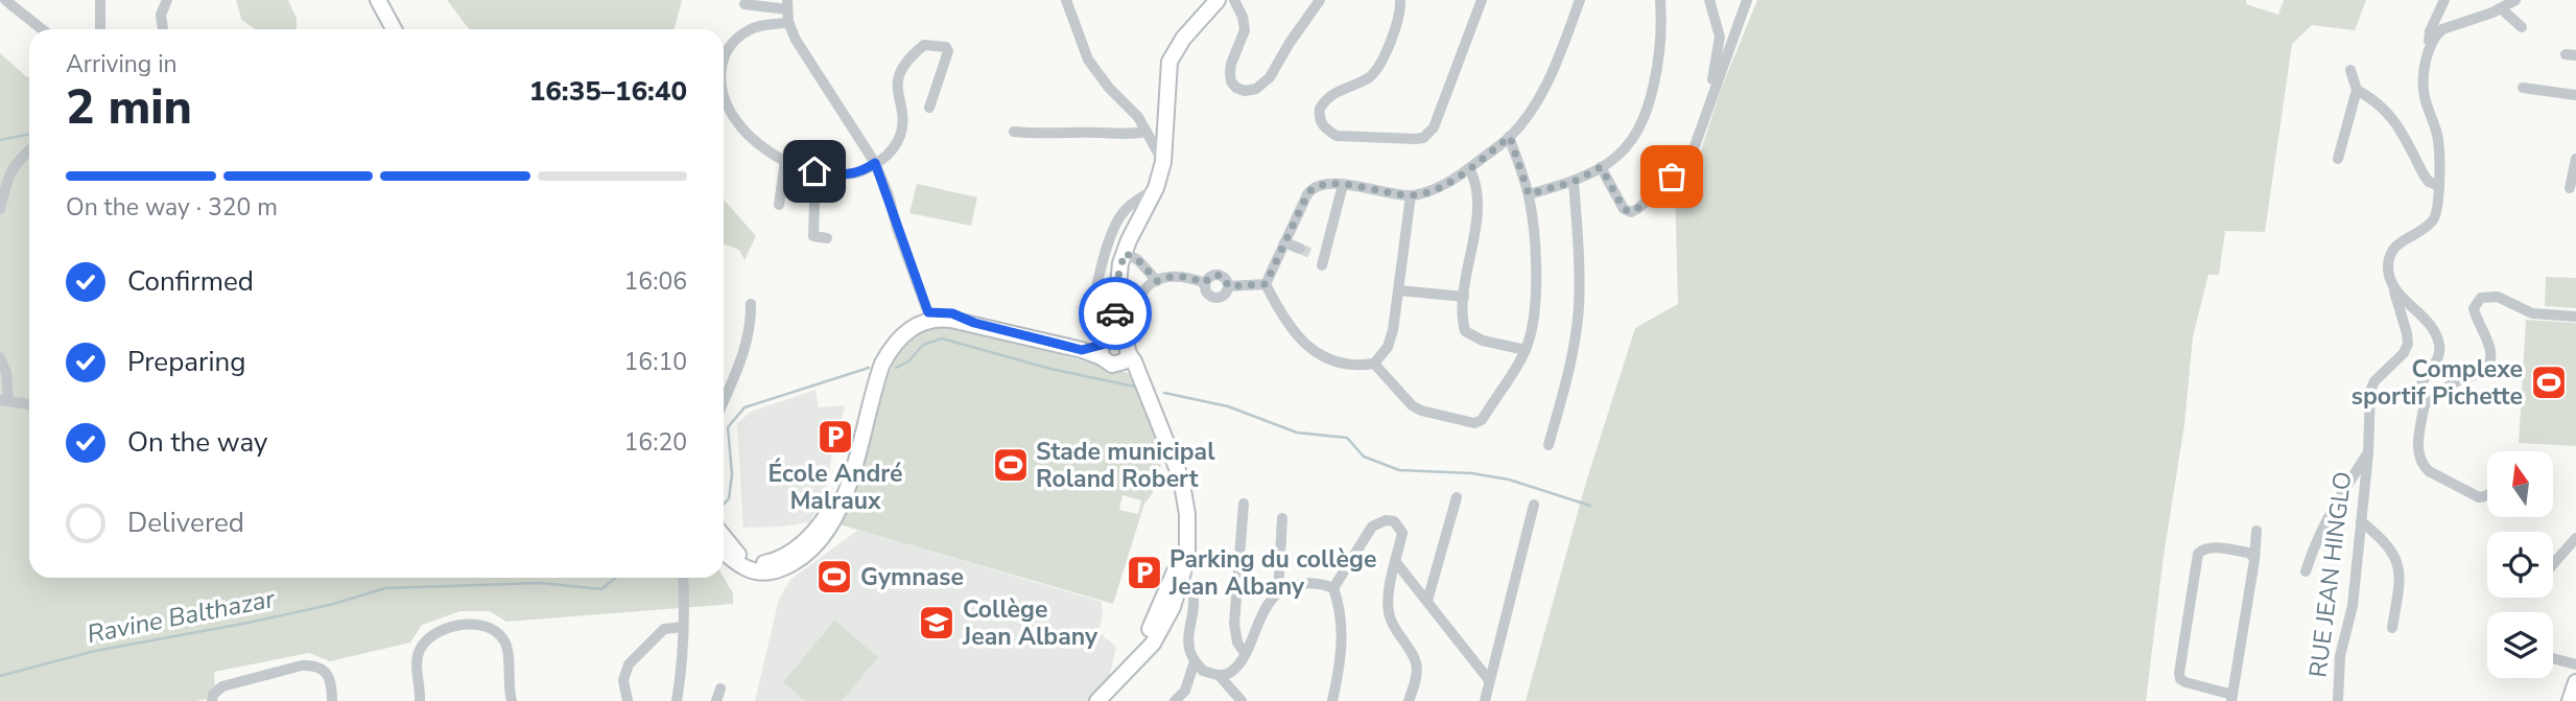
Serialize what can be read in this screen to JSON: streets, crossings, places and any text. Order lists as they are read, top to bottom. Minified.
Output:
{"streets":{"street":["RUE JEAN HINGLO"]},"water":["Ravine Balthazar"],"places":{"sports":["Complexe sportif Pichette","Stade municipal Roland Robert","Gymnase"],"parking":["École André Malraux","Parking du collège Jean Albany"],"school or university":["Collège Jean Albany"]},"north":"top","page":{"heading":["2 min","Arriving in","16:35–16:40"],"bar":"On the way · 320 m","list":[["Confirmed","16:06"],["Preparing","16:10"],["On the way","16:20"],"Delivered"]}}
